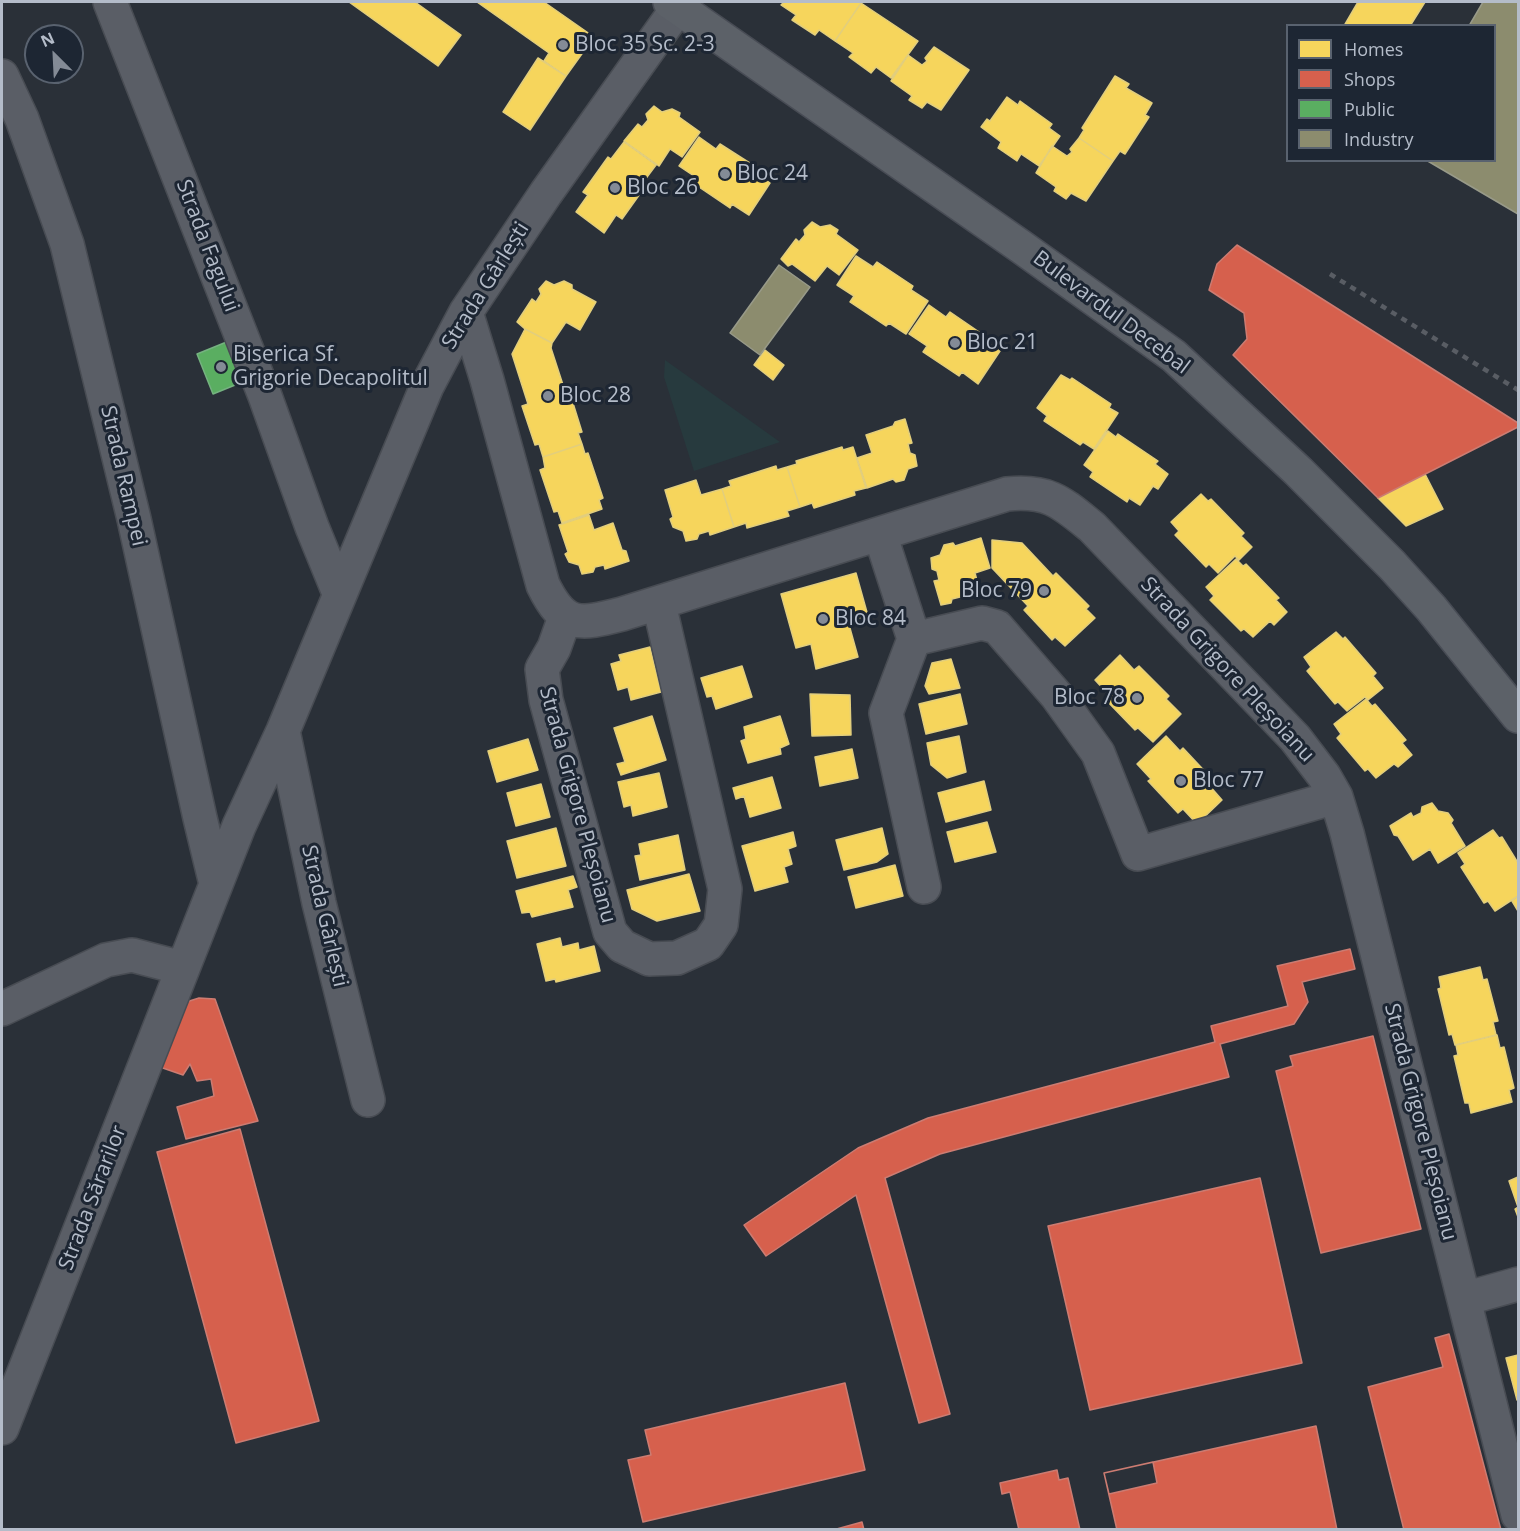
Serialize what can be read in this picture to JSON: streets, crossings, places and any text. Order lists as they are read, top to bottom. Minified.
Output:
{"streets":{"main road":["Bulevardul Decebal"],"street":["Strada Fagului","Strada Gârlești","Strada Rampei","Strada Grigore Pleșoianu","Strada Sărarilor"]},"crossings":[["Strada Fagului","Strada Gârlești"],["Strada Gârlești","Bulevardul Decebal"],["Strada Gârlești","Strada Rampei"],["Strada Gârlești","Strada Sărarilor"]],"places":["Bloc 35 Sc. 2-3","Bloc 24","Bloc 26","Bloc 21","Biserica Sf. Grigorie Decapolitul","Bloc 28","Bloc 79","Bloc 84","Bloc 78","Bloc 77"],"legend":["Homes","Shops","Public","Industry"],"north":"top left"}
